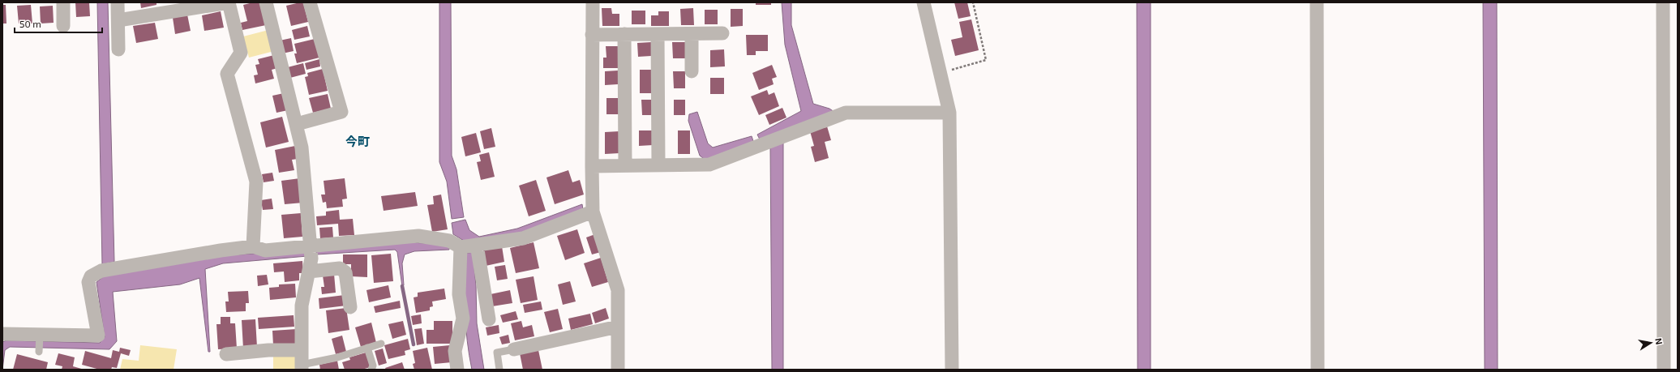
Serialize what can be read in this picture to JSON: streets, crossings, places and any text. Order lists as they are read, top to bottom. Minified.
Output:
{"districts":["今町"],"scale_bar":"50 m","north":"right"}
